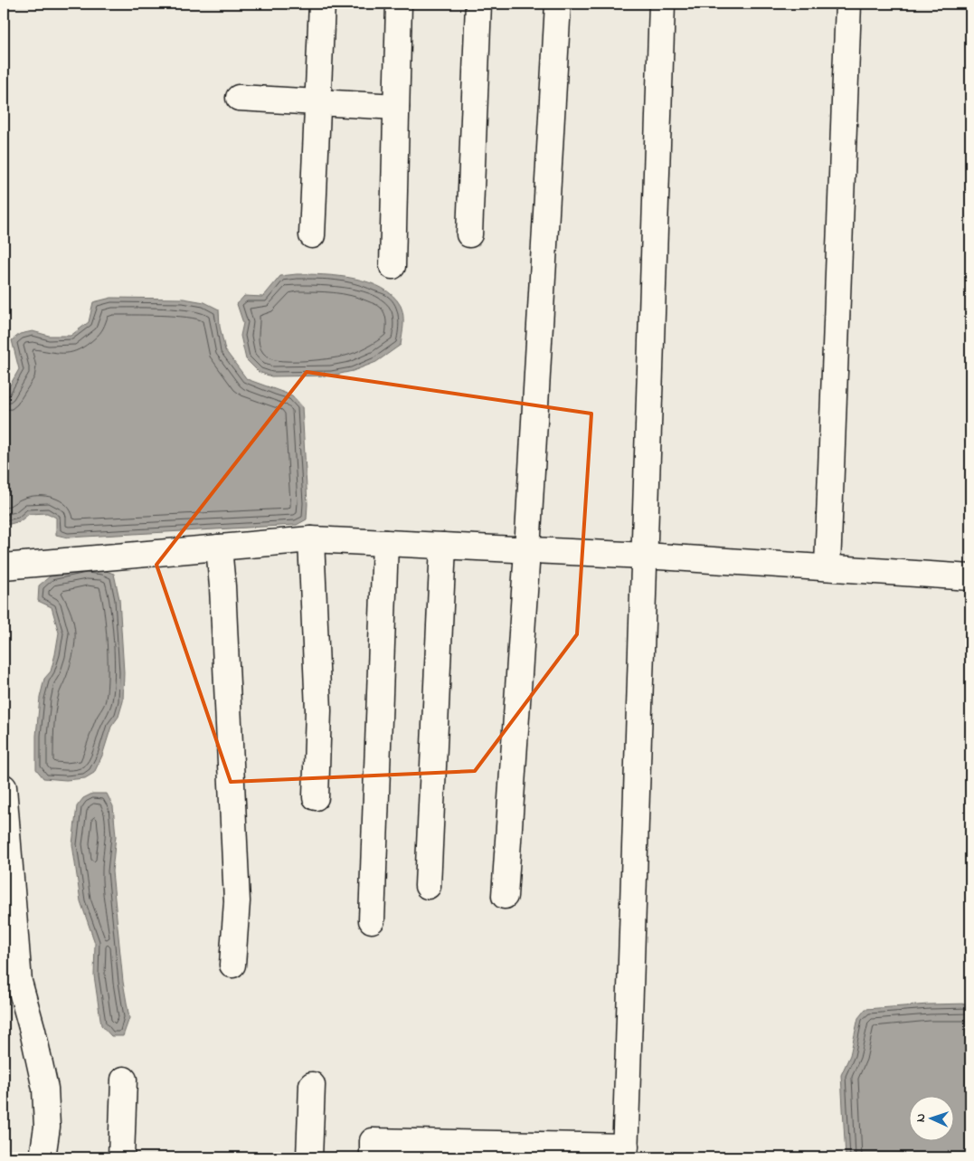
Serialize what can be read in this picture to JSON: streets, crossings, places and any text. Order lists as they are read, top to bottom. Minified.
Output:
{"north":"left"}
